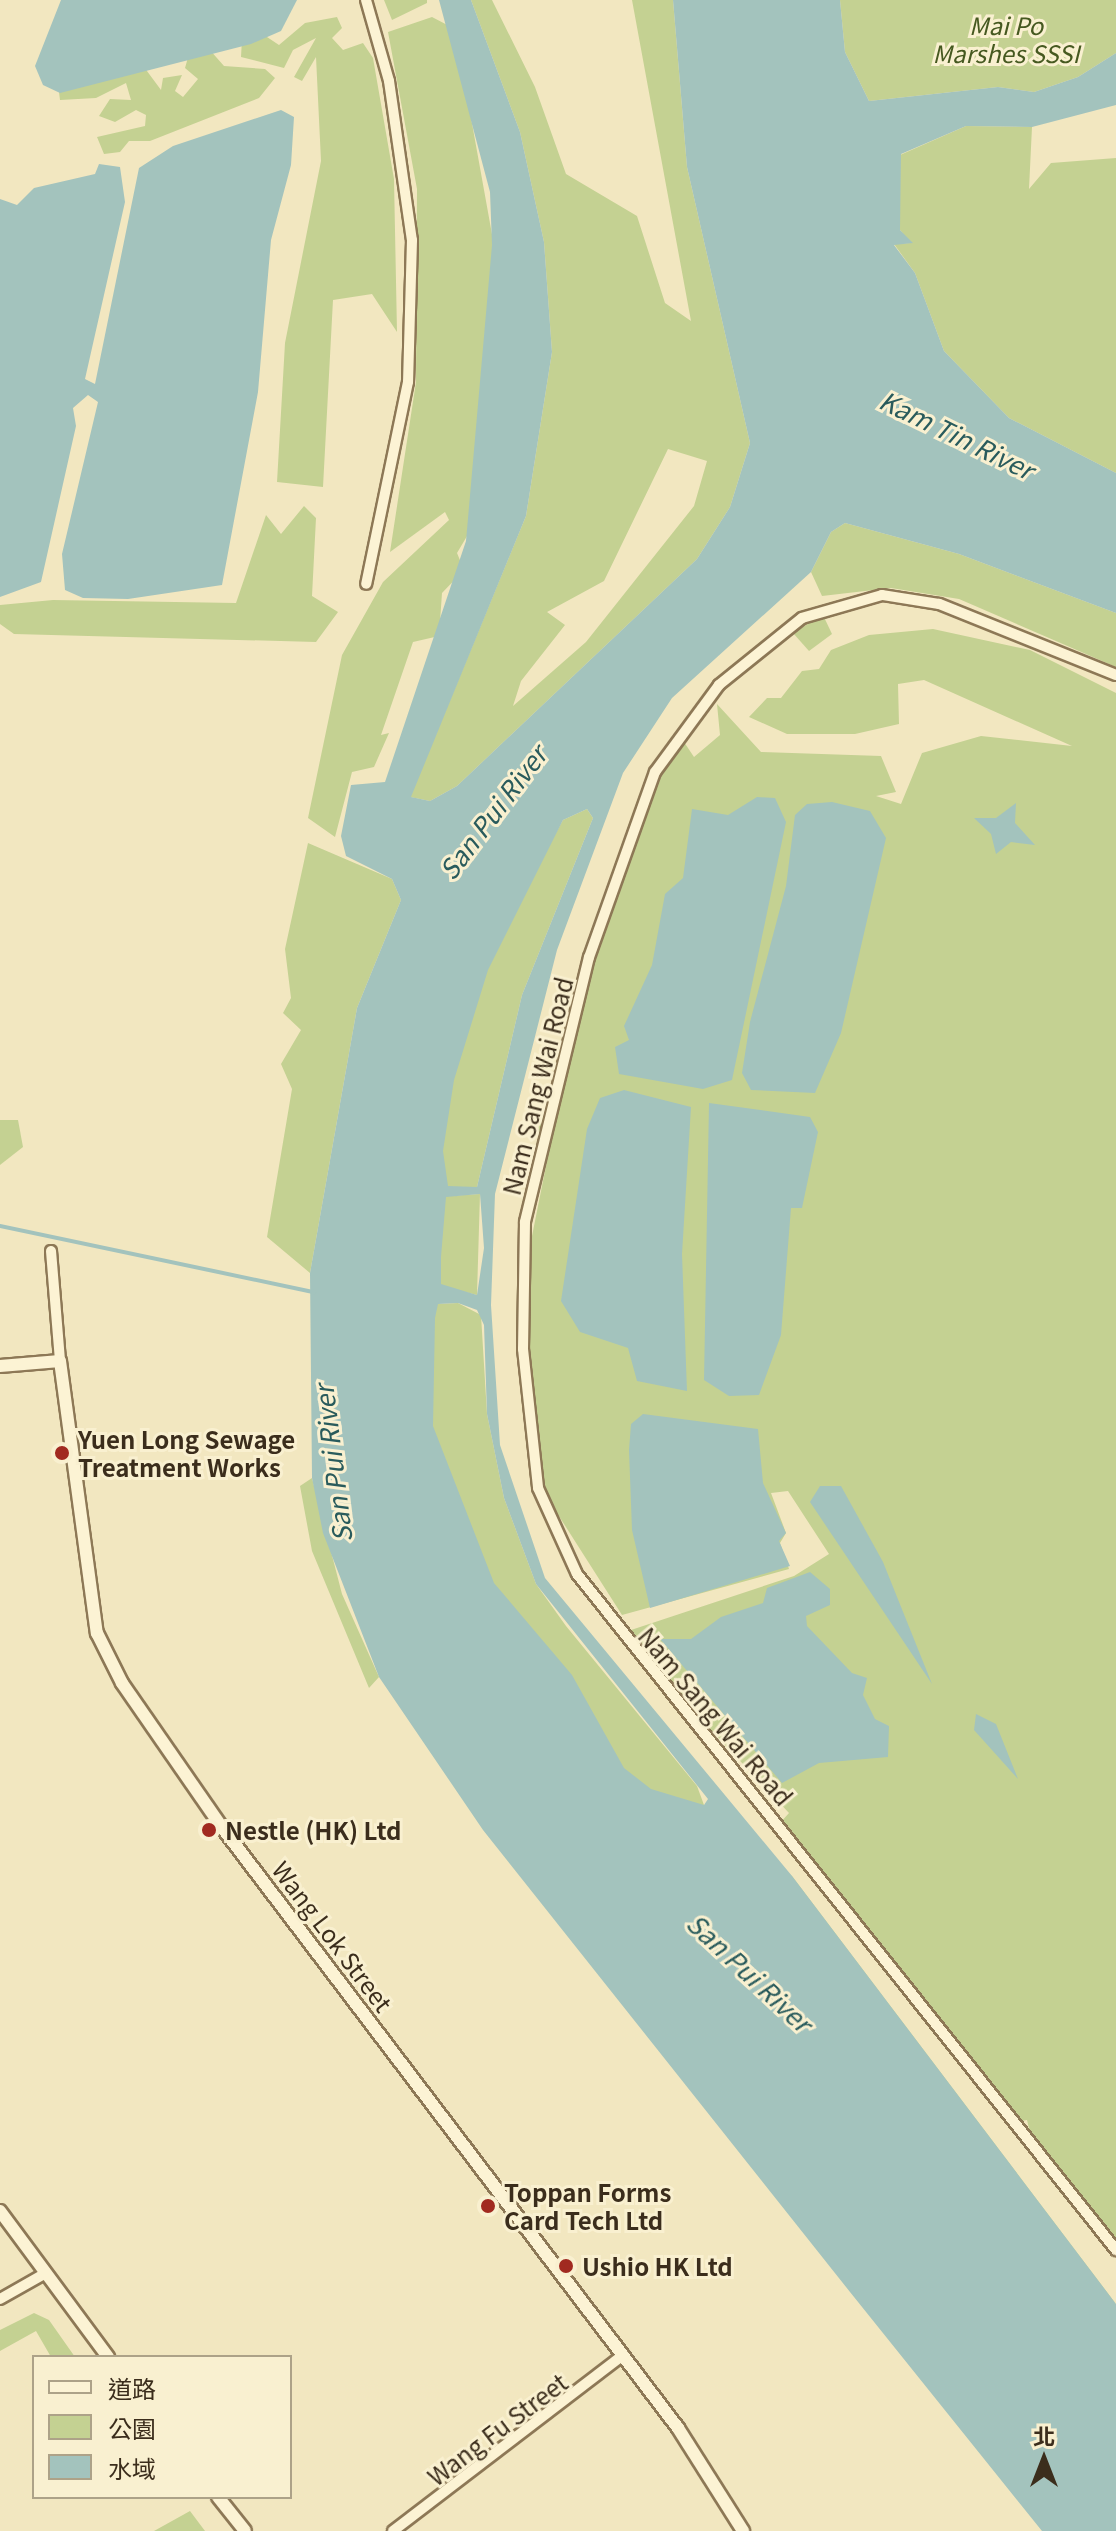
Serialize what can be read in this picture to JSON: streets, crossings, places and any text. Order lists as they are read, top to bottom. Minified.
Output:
{"streets":{"street":["Nam Sang Wai Road","Wang Lok Street","Wang Fu Street"]},"crossings":[["Wang Lok Street","Wang Fu Street"]],"water":["Kam Tin River","San Pui River"],"parks":["Mai Po Marshes SSSI"],"places":["Yuen Long Sewage Treatment Works","Nestle (HK) Ltd","Toppan Forms Card Tech Ltd","Ushio HK Ltd"],"legend":["道路","公園","水域"],"north":"top"}
